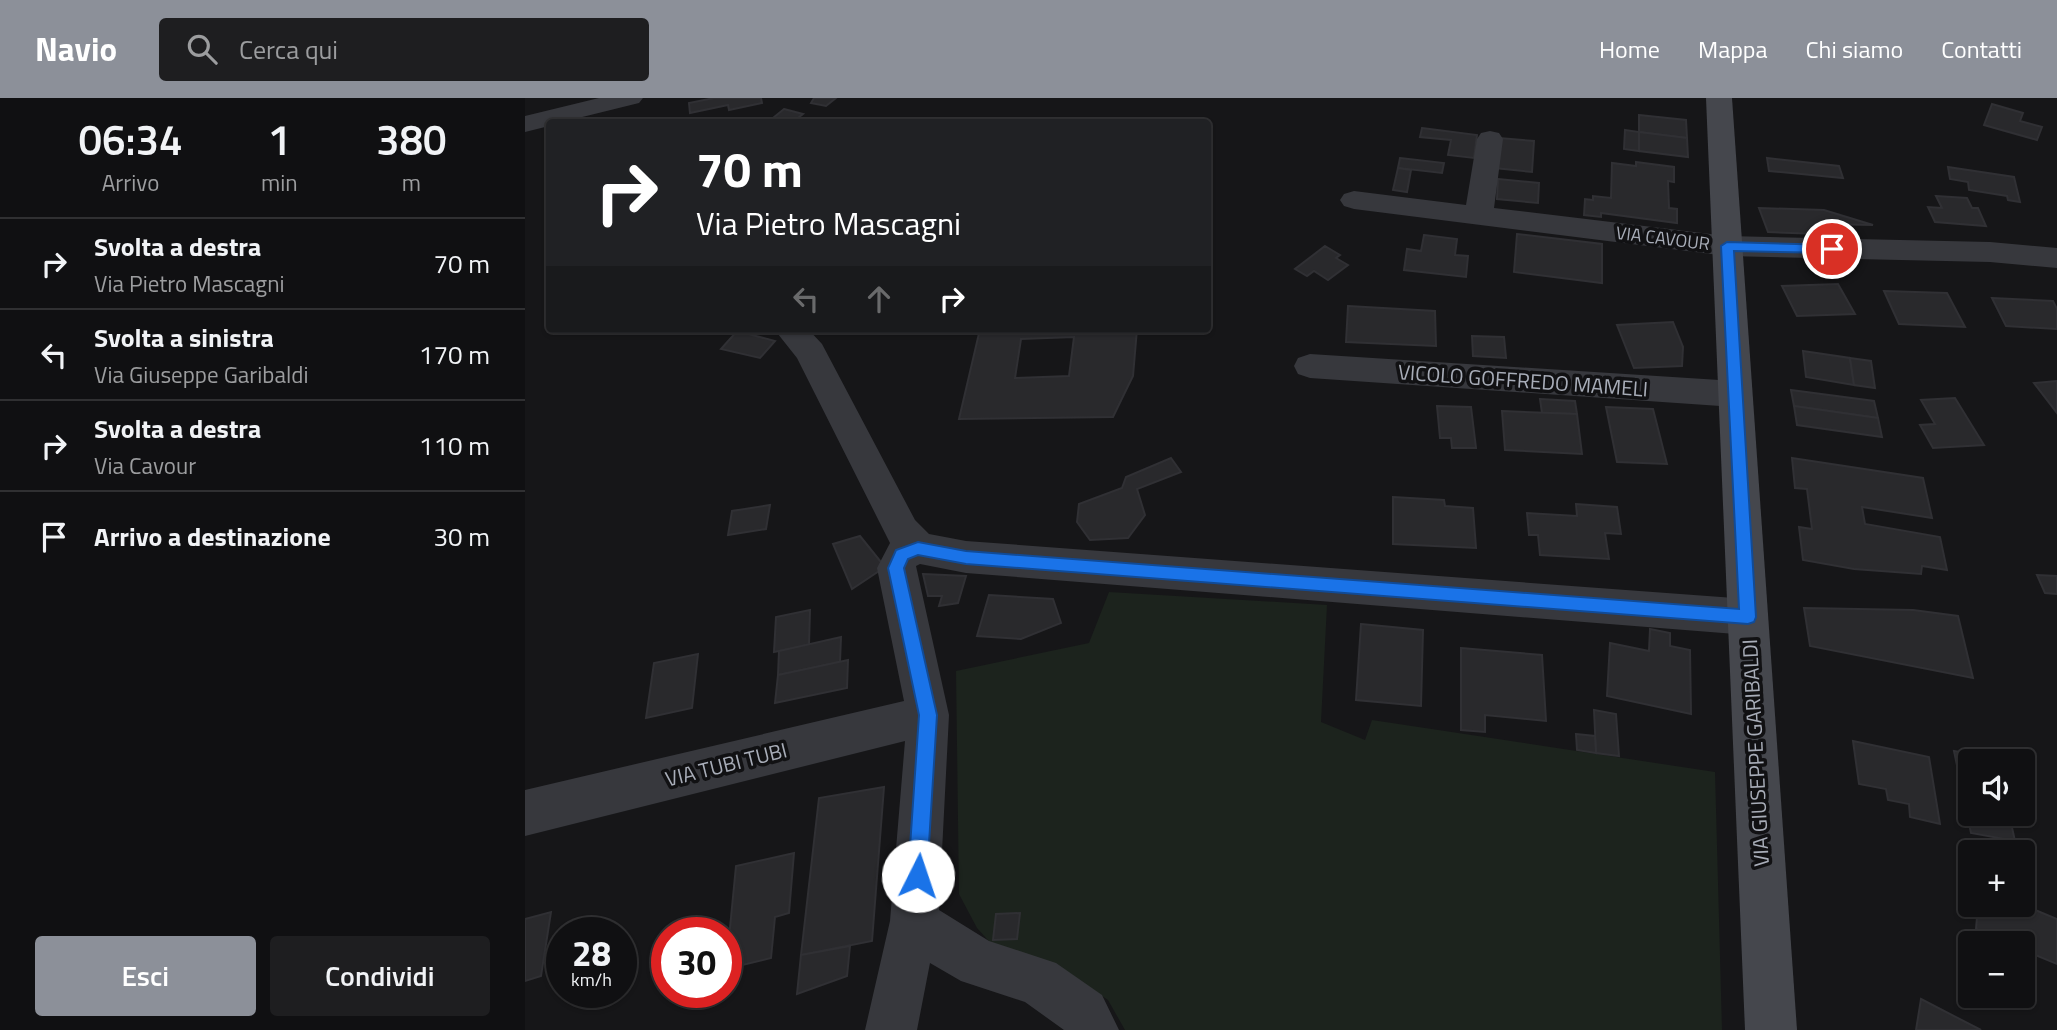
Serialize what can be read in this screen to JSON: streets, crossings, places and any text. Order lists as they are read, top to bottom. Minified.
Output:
{"streets":{"main road":["VIA GIUSEPPE GARIBALDI"],"street":["VIA CAVOUR","VICOLO GOFFREDO MAMELI","VIA TUBI TUBI"]},"crossings":[["VIA CAVOUR","VIA GIUSEPPE GARIBALDI"],["VICOLO GOFFREDO MAMELI","VIA GIUSEPPE GARIBALDI"]],"page":{"header":"Navio","search":"Cerca qui","nav":["Home","Mappa","Chi siamo","Contatti"],"eta":["06:34","Arrivo","1","min","380","m"],"turn":["70 m","Via Pietro Mascagni"],"list":[{"name":"Svolta a destra","note":"Via Pietro Mascagni","value":"70 m"},{"name":"Svolta a sinistra","note":"Via Giuseppe Garibaldi","value":"170 m"},{"name":"Svolta a destra","note":"Via Cavour","value":"110 m"},{"name":"Arrivo a destinazione","value":"30 m"}],"map_buttons":["+","−"],"speed":"28 km/h","limit":"30","buttons":["Esci","Condividi"]}}
